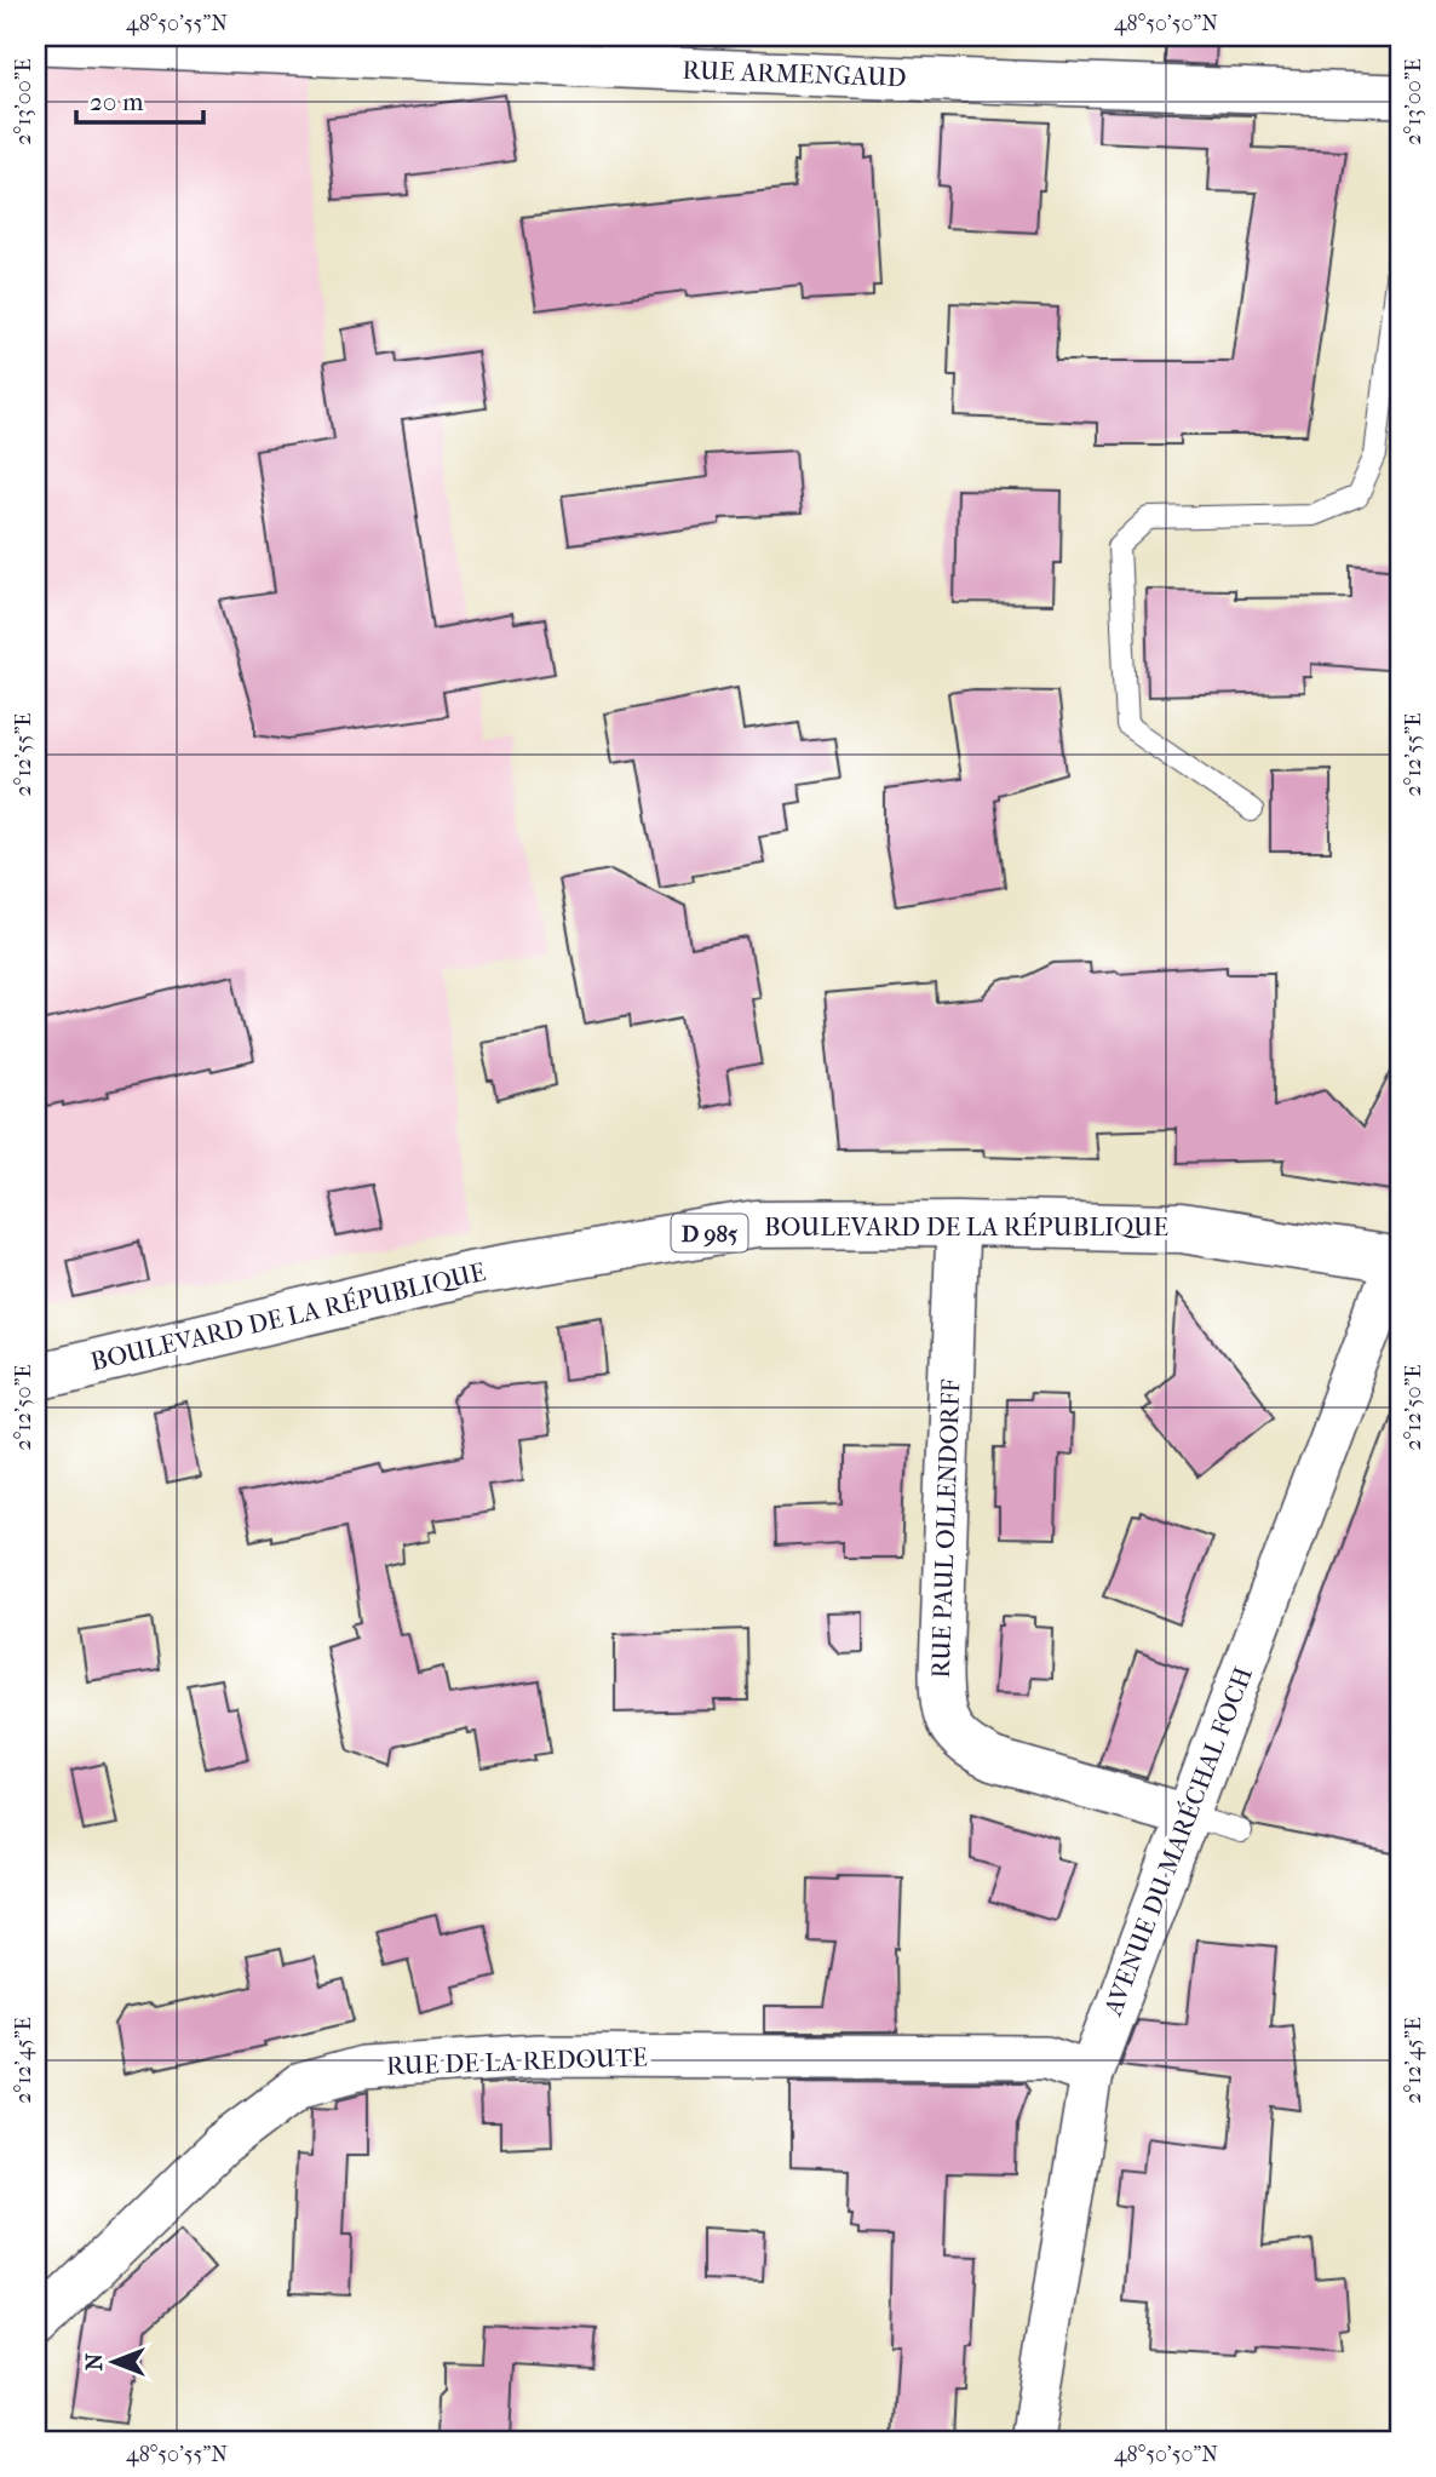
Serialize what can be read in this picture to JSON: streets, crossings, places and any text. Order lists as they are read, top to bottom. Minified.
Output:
{"streets":{"main road":["BOULEVARD DE LA RÉPUBLIQUE","D 985"],"street":["RUE ARMENGAUD","RUE PAUL OLLENDORFF","AVENUE DU MARÉCHAL FOCH","RUE DE LA REDOUTE"]},"crossings":[["BOULEVARD DE LA RÉPUBLIQUE","RUE PAUL OLLENDORFF"],["BOULEVARD DE LA RÉPUBLIQUE","AVENUE DU MARÉCHAL FOCH"],["RUE PAUL OLLENDORFF","AVENUE DU MARÉCHAL FOCH"],["AVENUE DU MARÉCHAL FOCH","RUE DE LA REDOUTE"]],"scale_bar":"20 m","north":"left","coordinates":["48°50'55\"N","48°50'50\"N","2°13'00\"E","2°12'55\"E","2°12'50\"E","2°12'45\"E"]}
